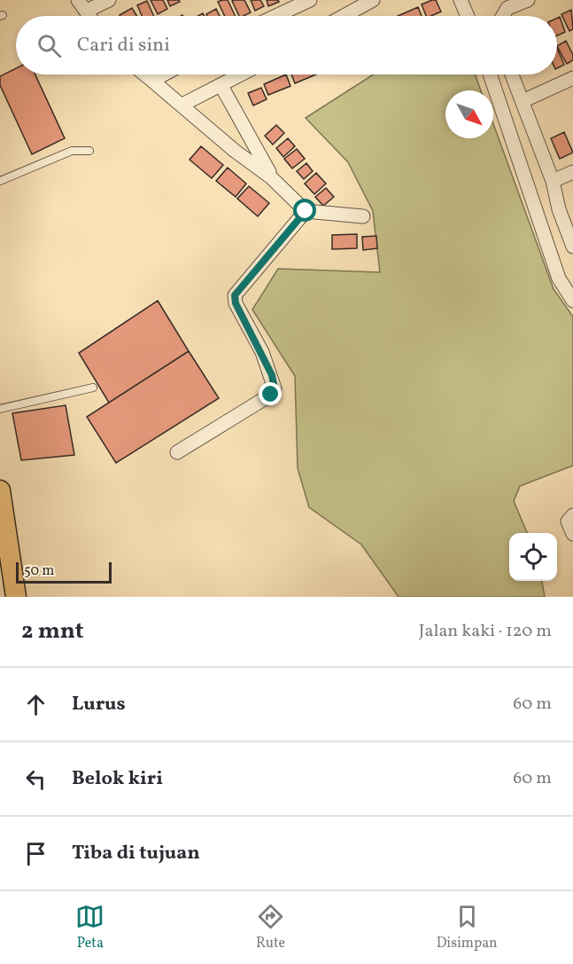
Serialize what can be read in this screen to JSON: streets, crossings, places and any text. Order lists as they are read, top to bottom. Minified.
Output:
{"scale_bar":"50 m","north":"bottom right","page":{"search":"Cari di sini","scale":"50 m","heading":["2 mnt","Jalan kaki · 120 m"],"list":[["Lurus","60 m"],["Belok kiri","60 m"],"Tiba di tujuan"],"nav":["Peta","Rute","Disimpan"]}}
